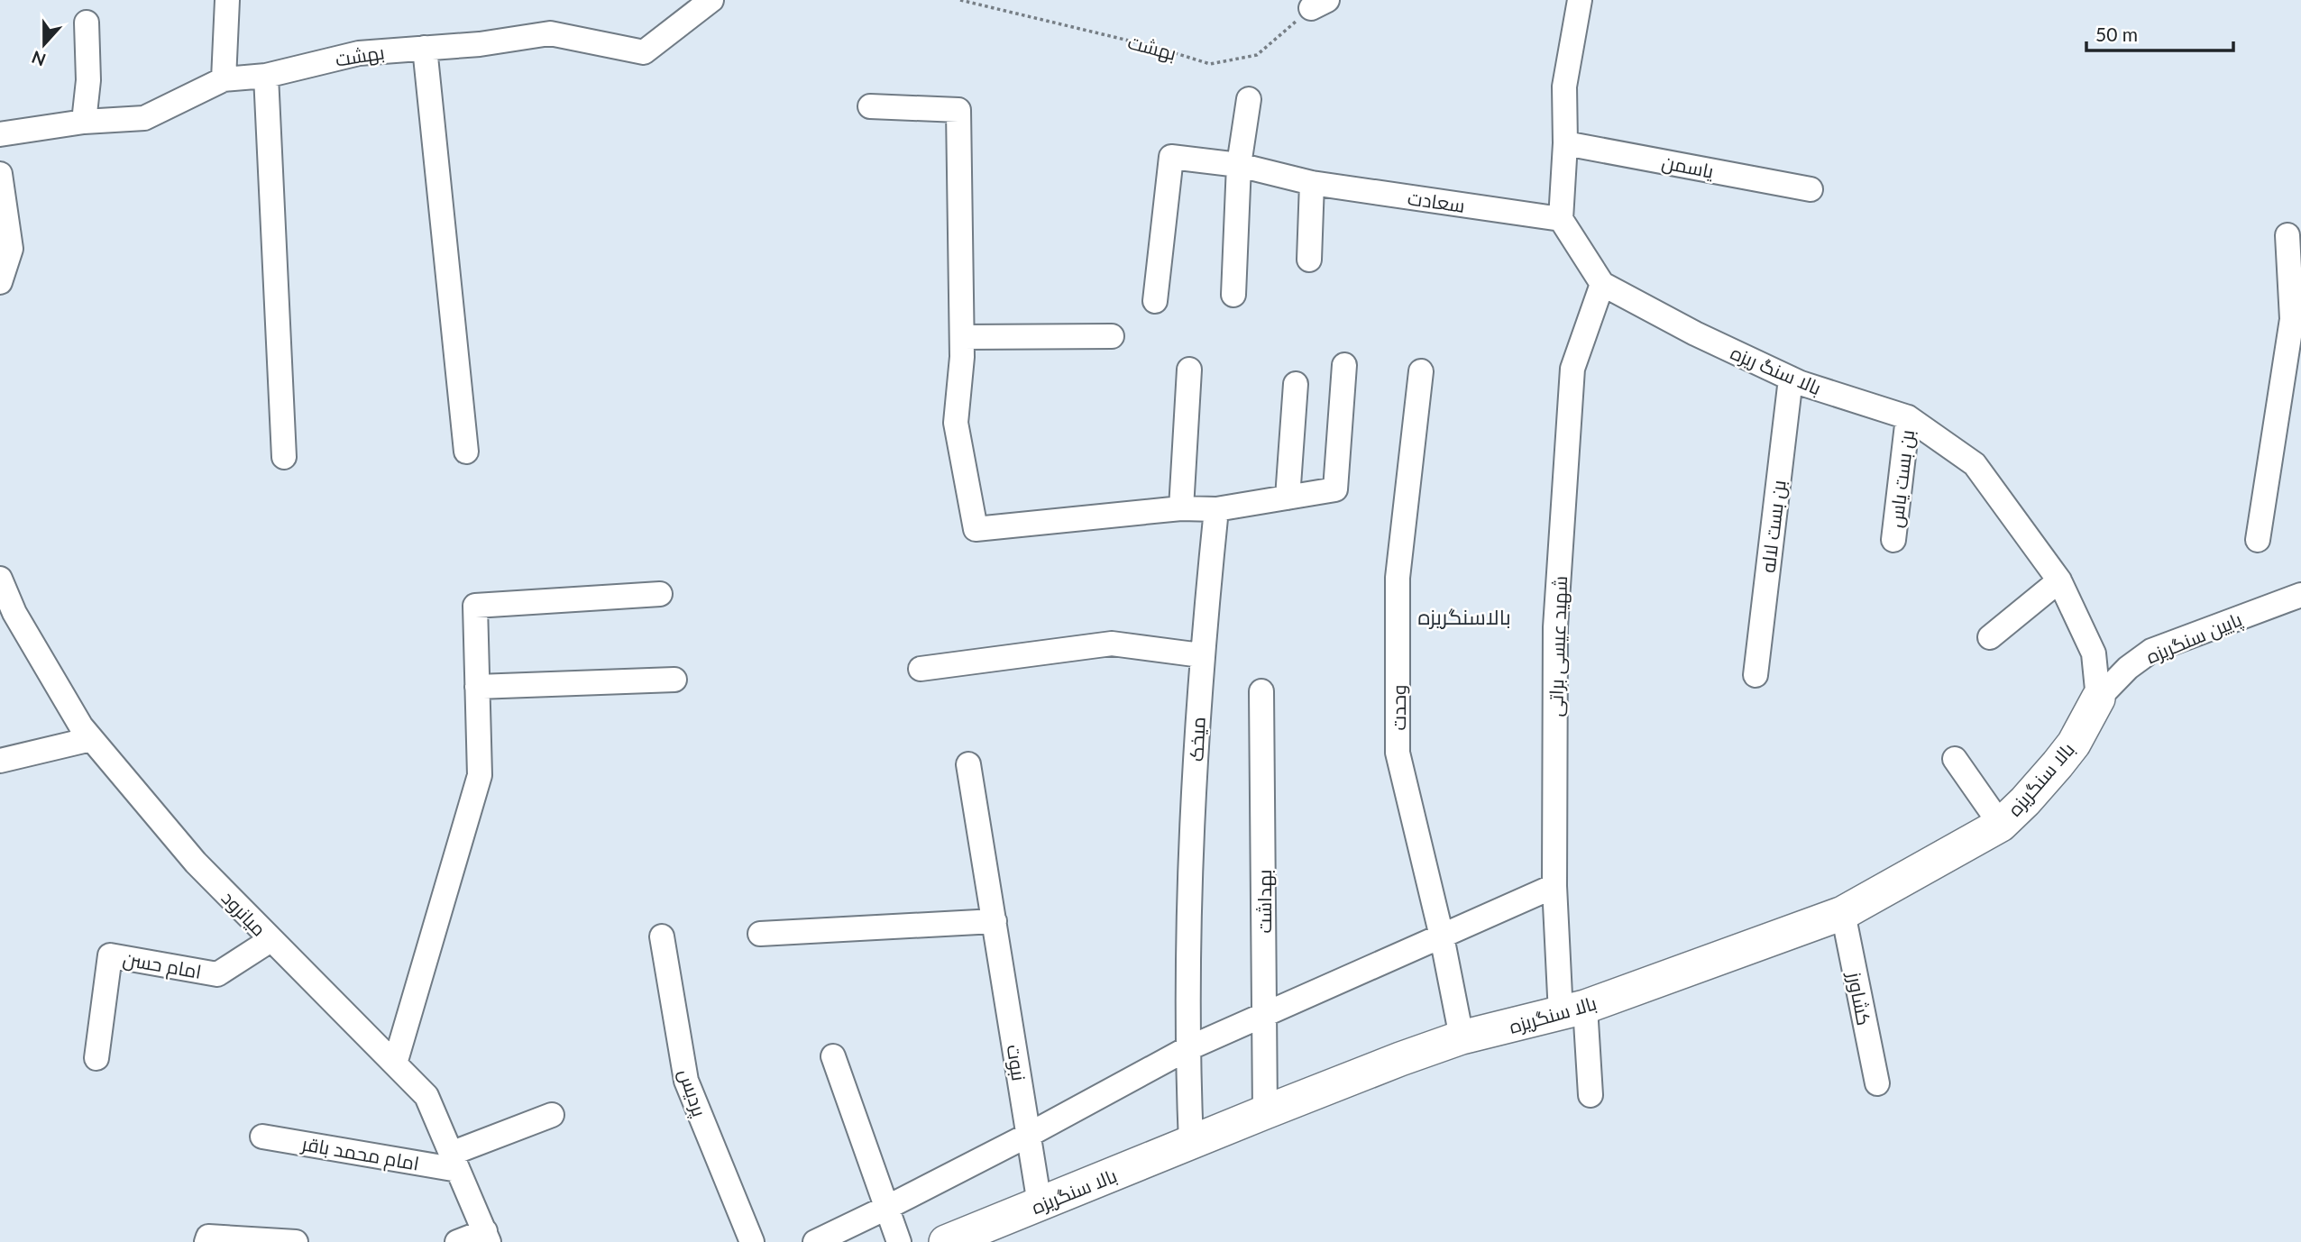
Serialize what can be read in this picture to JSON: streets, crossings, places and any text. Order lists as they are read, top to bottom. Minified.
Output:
{"streets":{"street":["بهشت","یاسمن","سعادت","بالا سنگ ریزه","بن بست یاس","بن بست لاله","پایین سنگریزه","شهید عیسی براتی","وحدت","میخک","بالا سنگریزه","بهداشت","میانرود","امام حسن","کشاورز","نبوت","پردیس","امام محمد باقر"]},"crossings":[["سعادت","بالا سنگ ریزه"],["بالا سنگ ریزه","بن بست یاس"],["بالا سنگ ریزه","بن بست لاله"],["بالا سنگ ریزه","پایین سنگریزه"],["بالا سنگ ریزه","شهید عیسی براتی"],["بالا سنگ ریزه","بالا سنگریزه"],["پایین سنگریزه","بالا سنگریزه"],["شهید عیسی براتی","بالا سنگریزه"],["وحدت","بالا سنگریزه"],["میخک","بالا سنگریزه"],["بالا سنگریزه","بهداشت"],["بالا سنگریزه","کشاورز"],["بالا سنگریزه","نبوت"],["میانرود","امام حسن"],["میانرود","امام محمد باقر"]],"districts":["بالاسنگریزه"],"scale_bar":"50 m","north":"bottom"}
